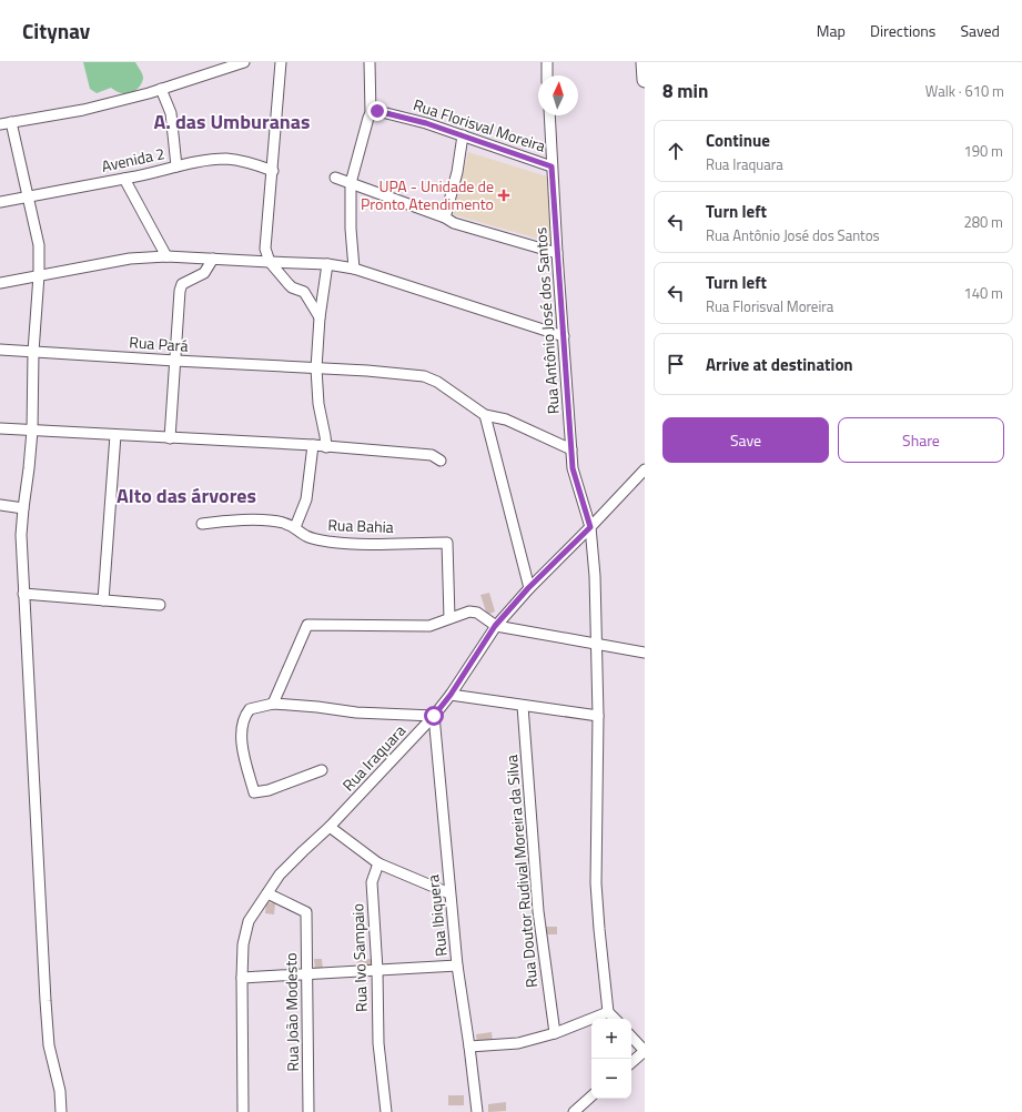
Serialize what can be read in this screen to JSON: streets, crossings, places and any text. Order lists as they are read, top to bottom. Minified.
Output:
{"streets":{"street":["Rua Florisval Moreira","Avenida 2","Rua Antônio José dos Santos","Rua Pará","Rua Bahia","Rua Iraquara","Rua Doutor Rudival Moreira da Silva","Rua Ibiquera","Rua Ivo Sampaio","Rua João Modesto"]},"crossings":[["Rua Florisval Moreira","Rua Antônio José dos Santos"],["Rua Antônio José dos Santos","Rua Iraquara"],["Rua Iraquara","Rua Ibiquera"],["Rua Iraquara","Rua João Modesto"]],"districts":["A. das Umburanas","Alto das árvores"],"places":{"health":["UPA - Unidade de Pronto Atendimento"]},"north":"top","page":{"header":"Citynav","nav":["Map","Directions","Saved"],"heading":["8 min","Walk · 610 m"],"list":[["Continue","Rua Iraquara","190 m"],["Turn left","Rua Antônio José dos Santos","280 m"],["Turn left","Rua Florisval Moreira","140 m"],"Arrive at destination"],"buttons":["Save","Share"],"map_buttons":["+","−"]}}
